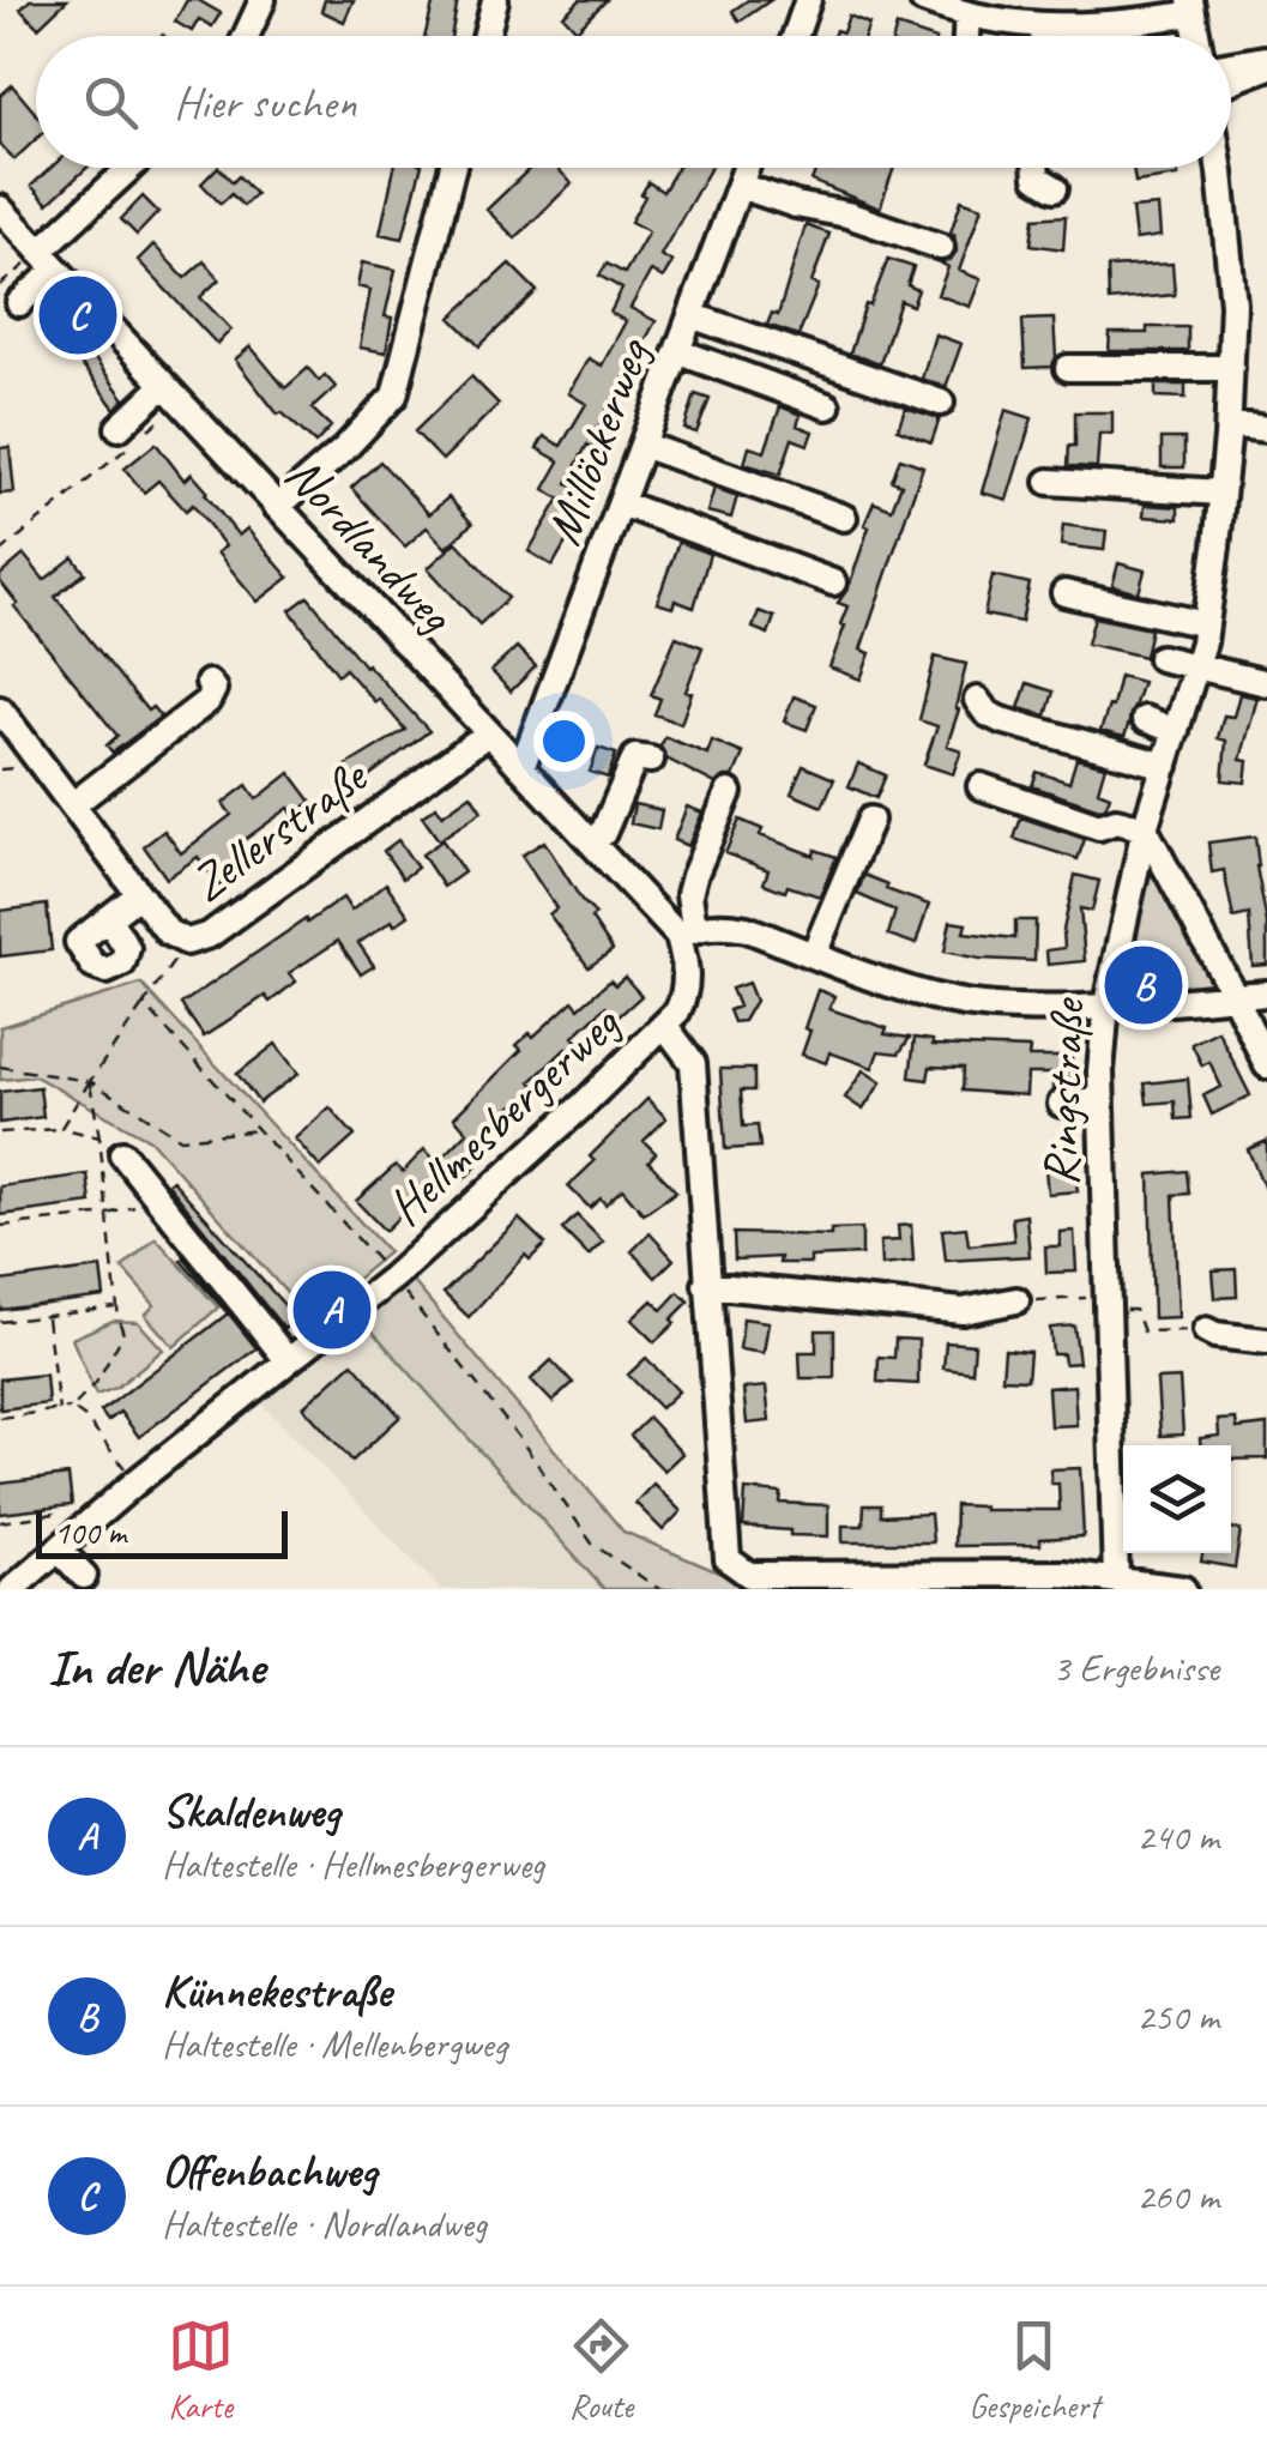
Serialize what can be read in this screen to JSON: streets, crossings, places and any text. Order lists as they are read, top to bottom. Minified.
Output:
{"streets":{"street":["Millöckerweg","Nordlandweg","Zellerstraße","Ringstraße","Hellmesbergerweg"]},"crossings":[["Millöckerweg","Nordlandweg"],["Nordlandweg","Zellerstraße"]],"scale_bar":"100 m","page":{"search":"Hier suchen","pins":["C","B","A"],"scale":"100 m","heading":["In der Nähe","3 Ergebnisse"],"list":[{"mark":"A","name":"Skaldenweg","note":"Haltestelle · Hellmesbergerweg","value":"240 m"},{"mark":"B","name":"Künnekestraße","note":"Haltestelle · Mellenbergweg","value":"250 m"},{"mark":"C","name":"Offenbachweg","note":"Haltestelle · Nordlandweg","value":"260 m"}],"nav":["Karte","Route","Gespeichert"]}}
